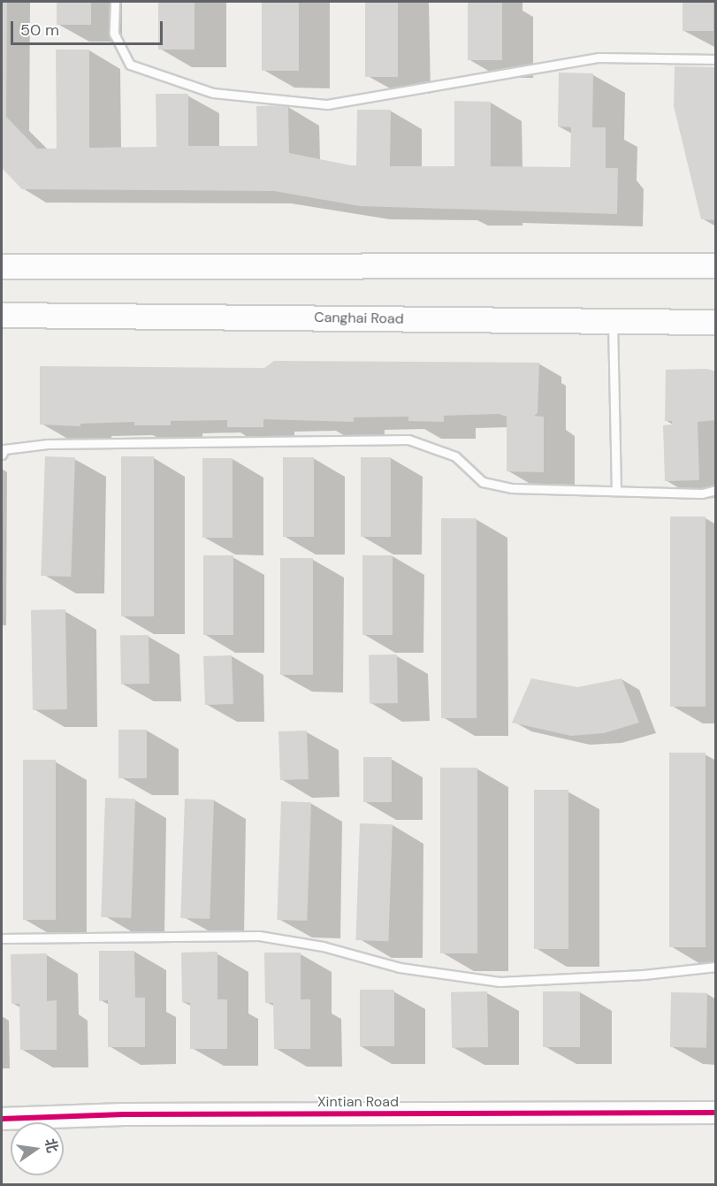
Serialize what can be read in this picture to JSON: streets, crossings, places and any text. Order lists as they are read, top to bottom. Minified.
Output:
{"streets":{"main road":["Canghai Road"],"street":["Xintian Road"]},"scale_bar":"50 m","north":"right"}
